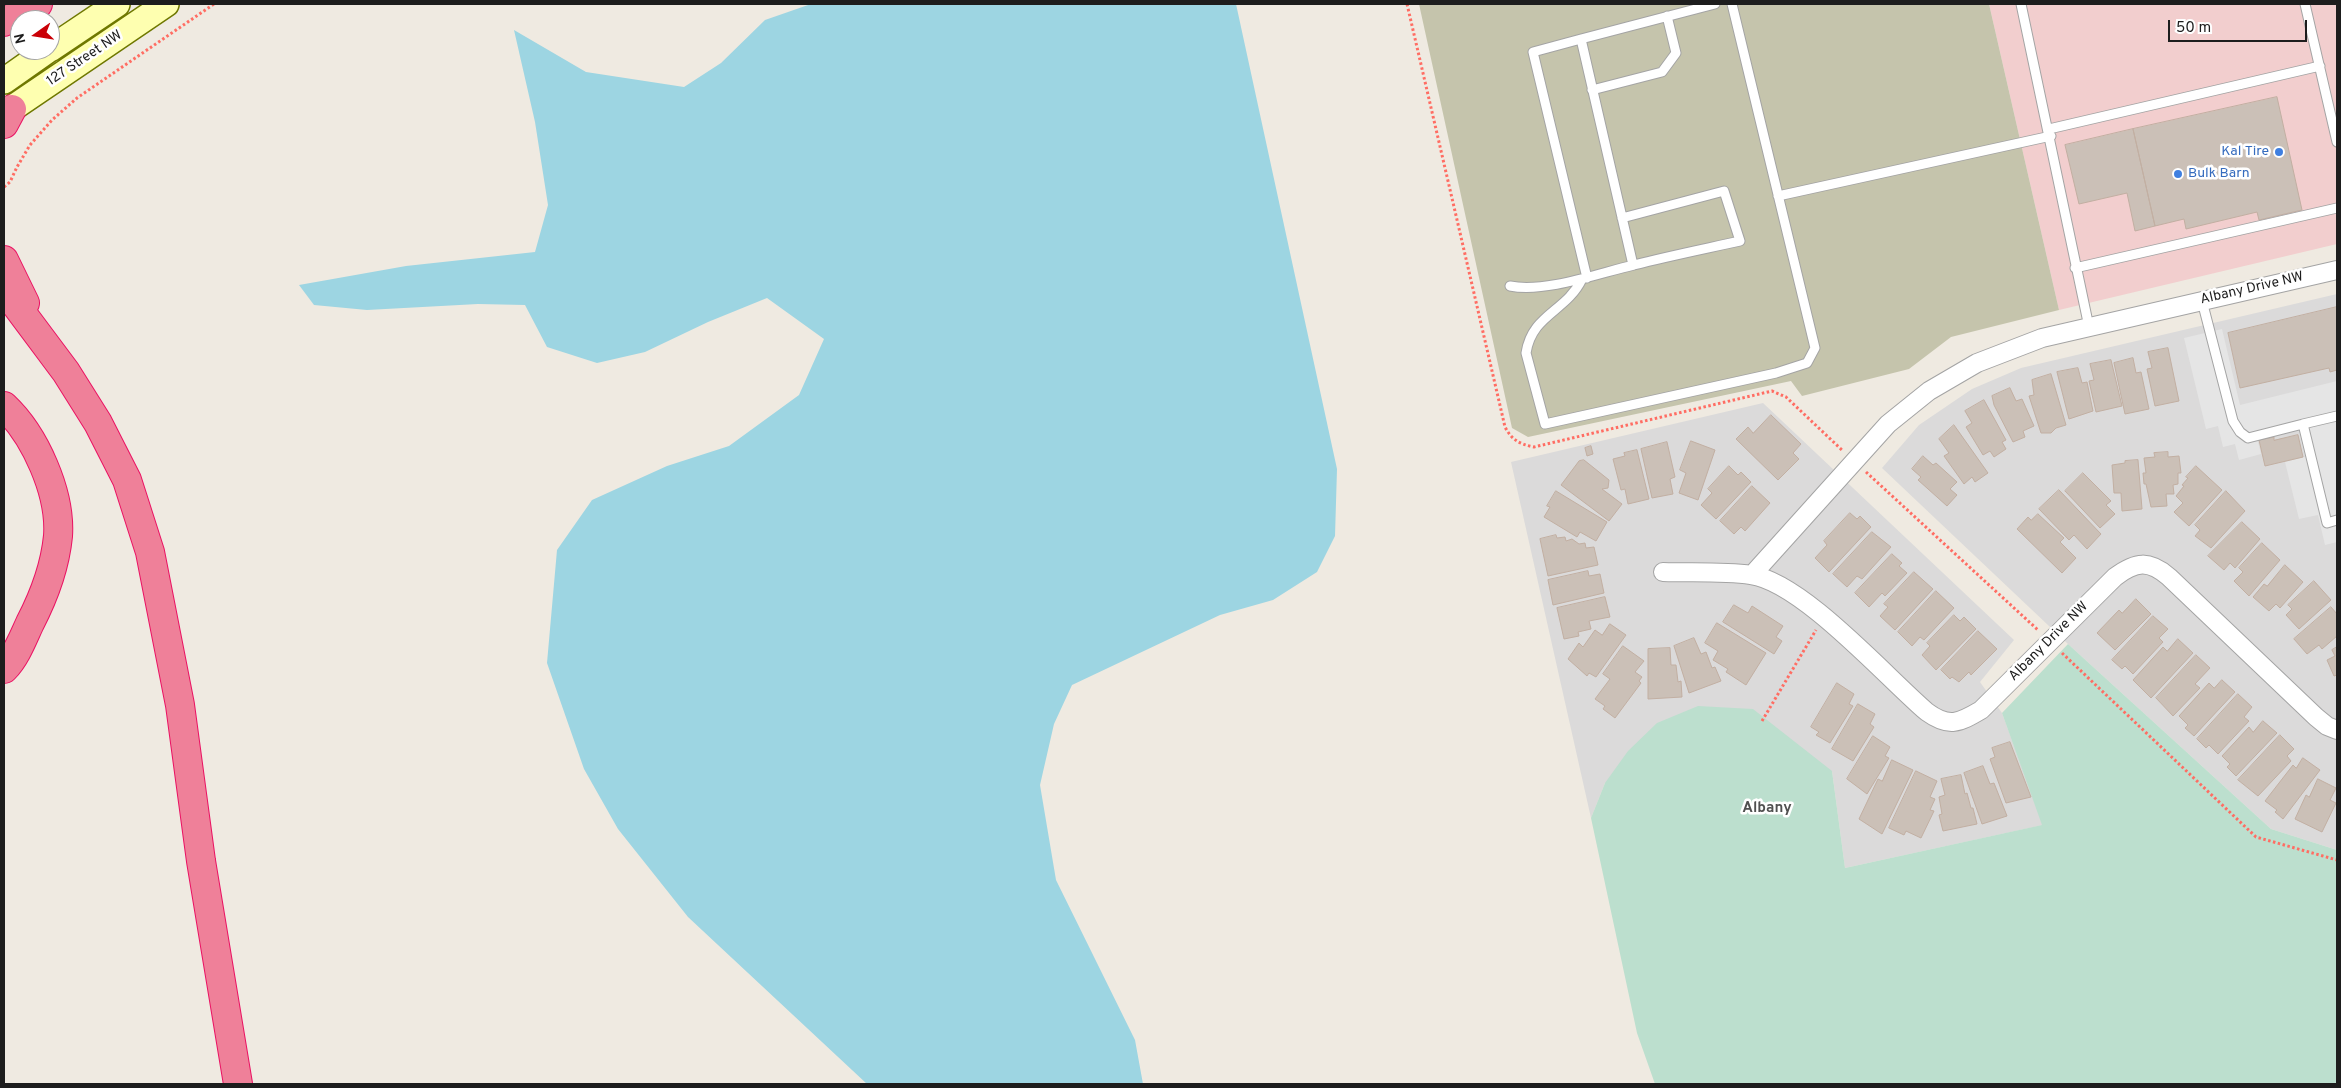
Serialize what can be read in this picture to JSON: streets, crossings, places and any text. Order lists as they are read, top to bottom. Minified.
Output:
{"streets":{"main road":["127 Street NW"],"street":["Albany Drive NW"]},"districts":["Albany"],"places":["Kal Tire","Bulk Barn"],"scale_bar":"50 m","north":"left"}
